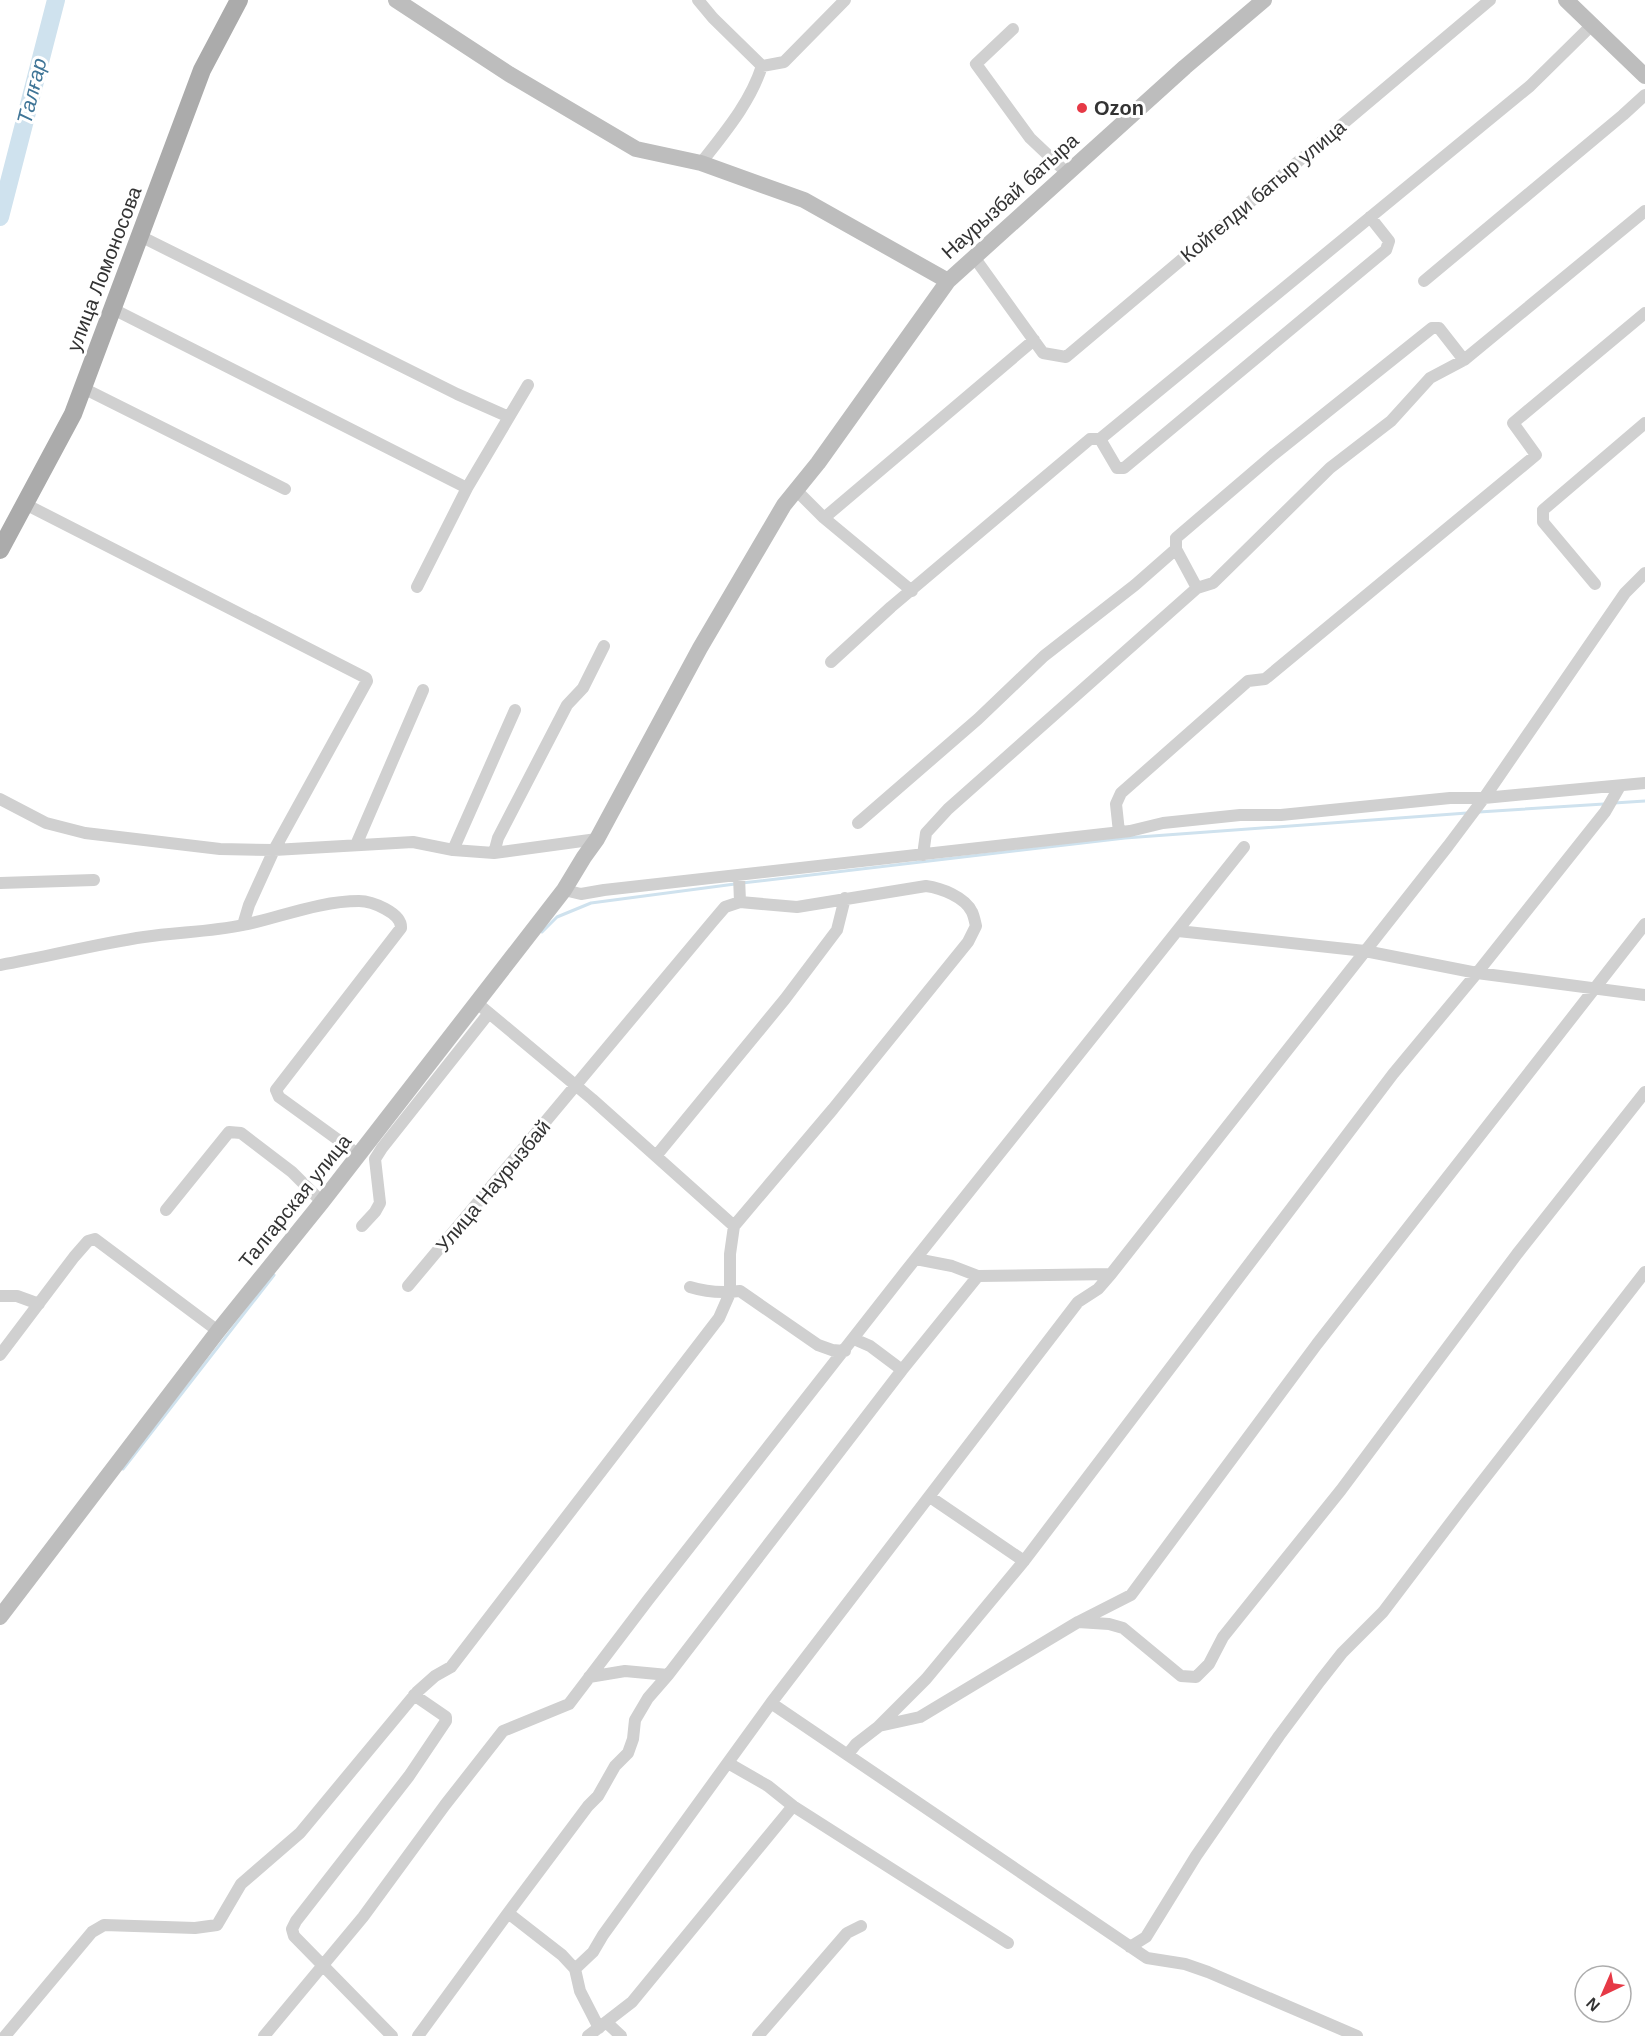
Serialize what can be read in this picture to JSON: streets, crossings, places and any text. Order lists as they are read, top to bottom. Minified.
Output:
{"streets":{"main road":["улица Ломоносова"],"street":["Койгелди батыр улица","Наурызбай батыра","Улица Наурызбай","Талгарская улица"]},"crossings":[["Наурызбай батыра","Талгарская улица"]],"water":["Талғар"],"places":["Ozon"],"north":"bottom left"}
